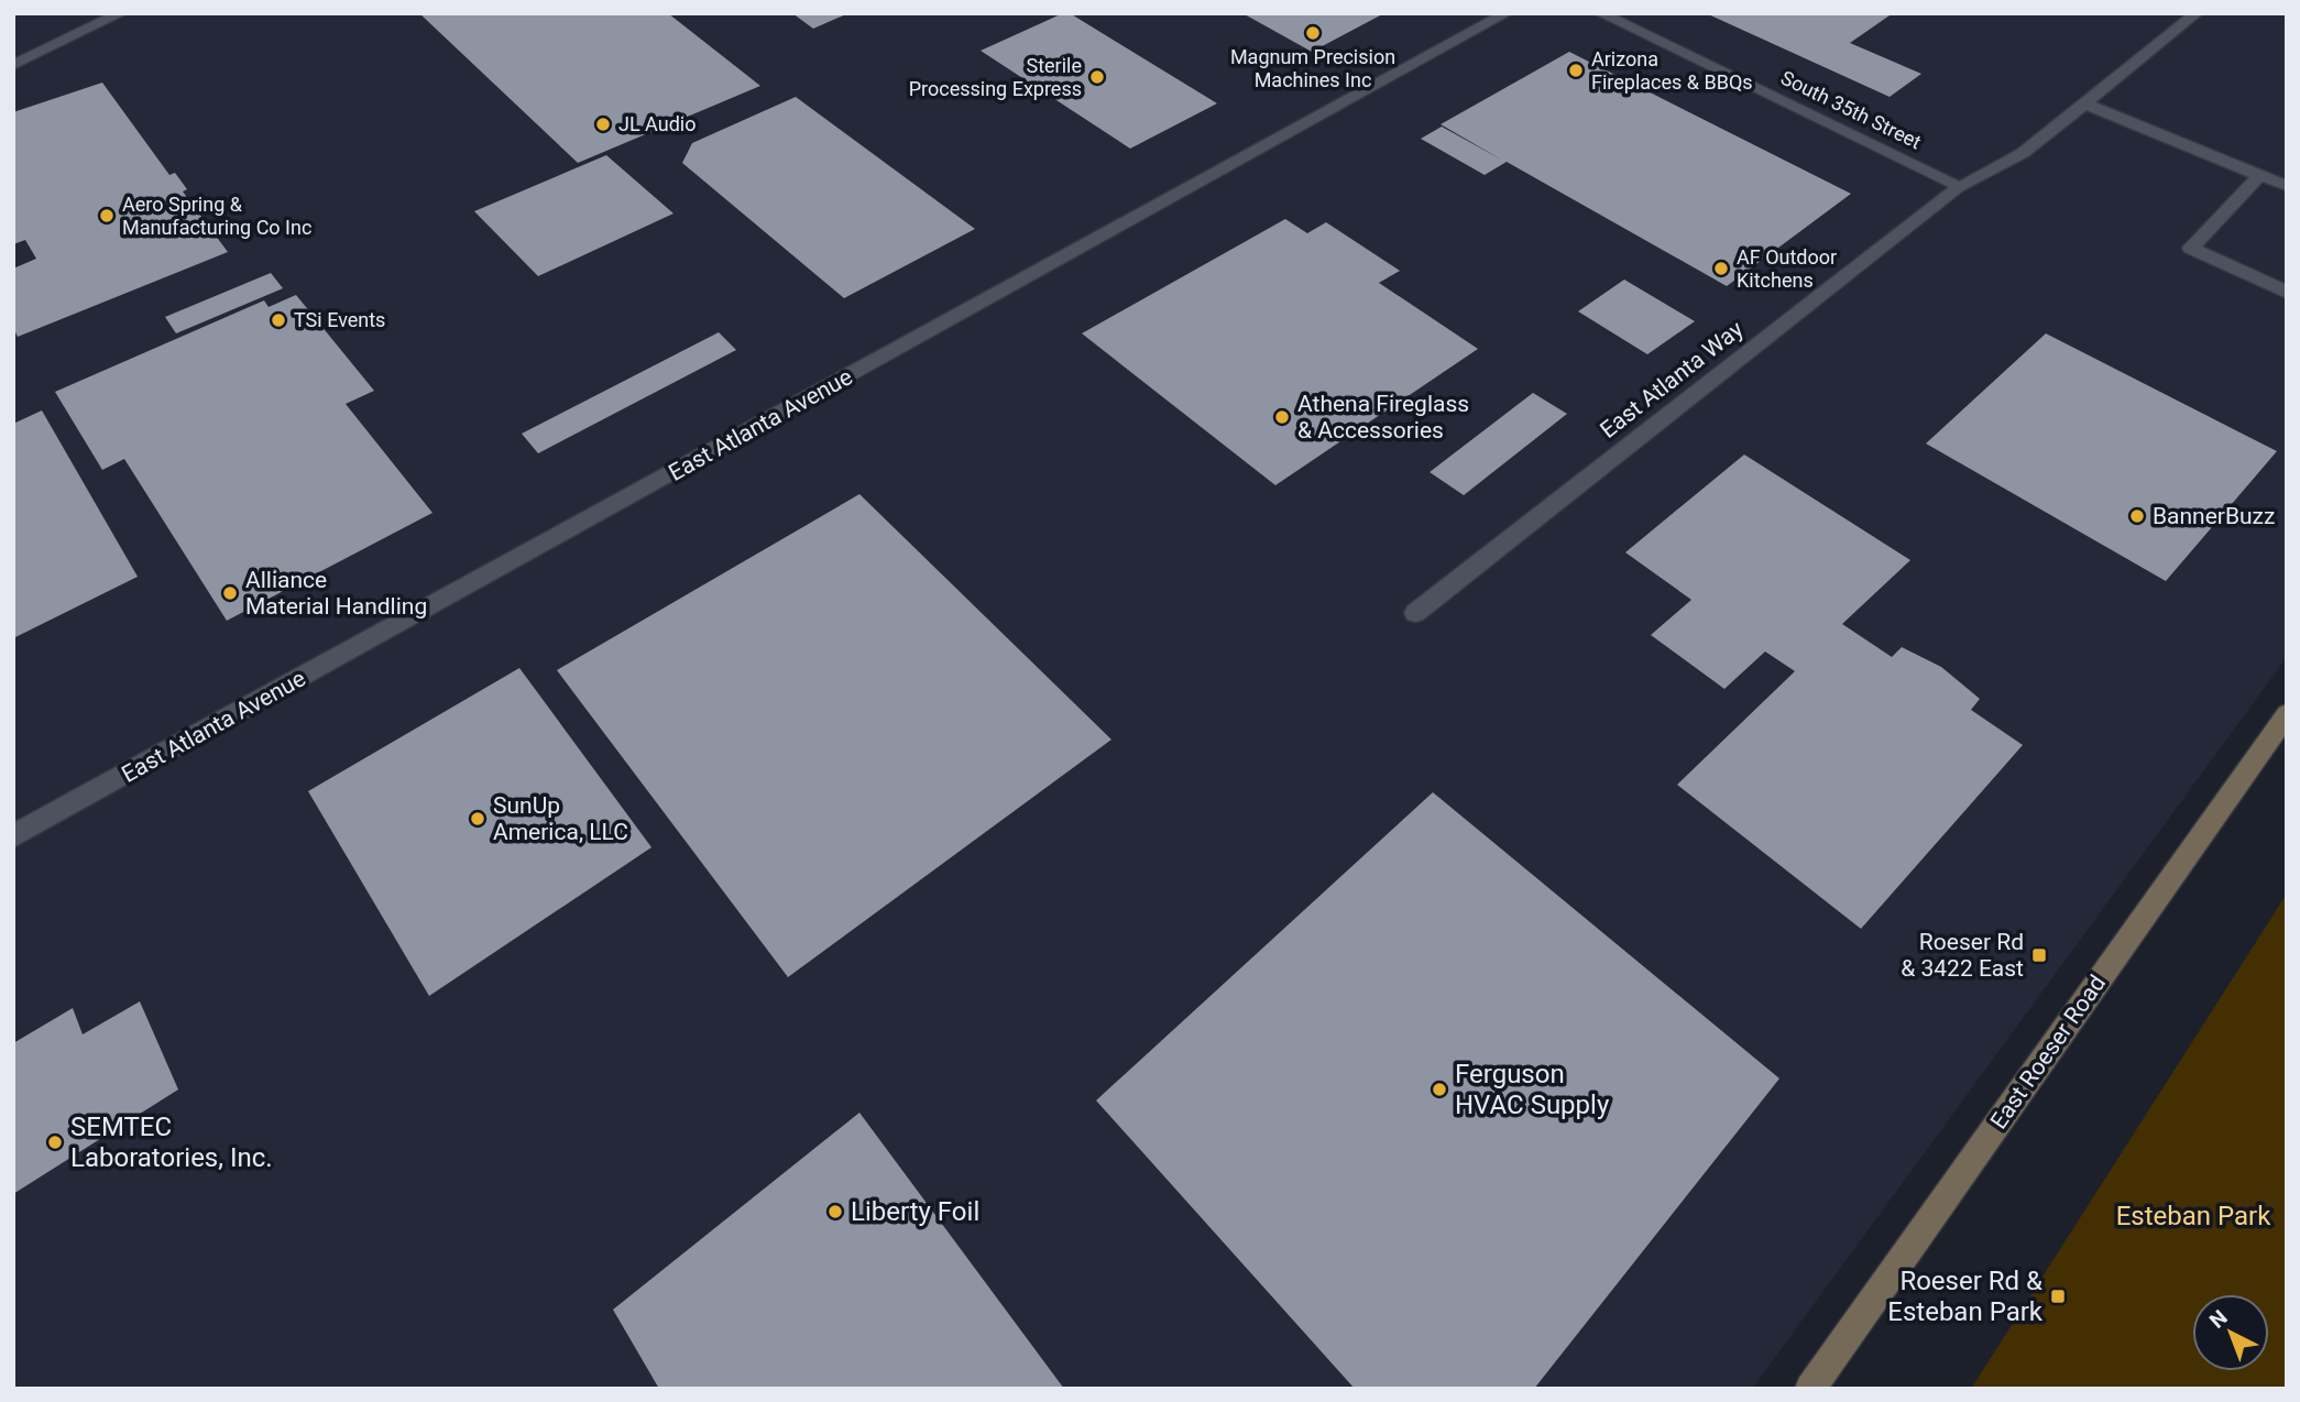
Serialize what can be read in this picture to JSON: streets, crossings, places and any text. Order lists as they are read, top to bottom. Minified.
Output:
{"streets":{"street":["South 35th Street","East Atlanta Way","East Atlanta Avenue","East Roeser Road"]},"crossings":[["South 35th Street","East Atlanta Way"]],"parks":["Esteban Park"],"places":{"other":["Magnum Precision Machines Inc","Arizona Fireplaces & BBQs","Sterile Processing Express","JL Audio","Aero Spring & Manufacturing Co Inc","AF Outdoor Kitchens","TSi Events","Athena Fireglass & Accessories","BannerBuzz","Alliance Material Handling","SunUp America, LLC","Ferguson HVAC Supply","SEMTEC Laboratories, Inc.","Liberty Foil"],"transit":["Roeser Rd & 3422 East","Roeser Rd & Esteban Park"]},"north":"top left"}
